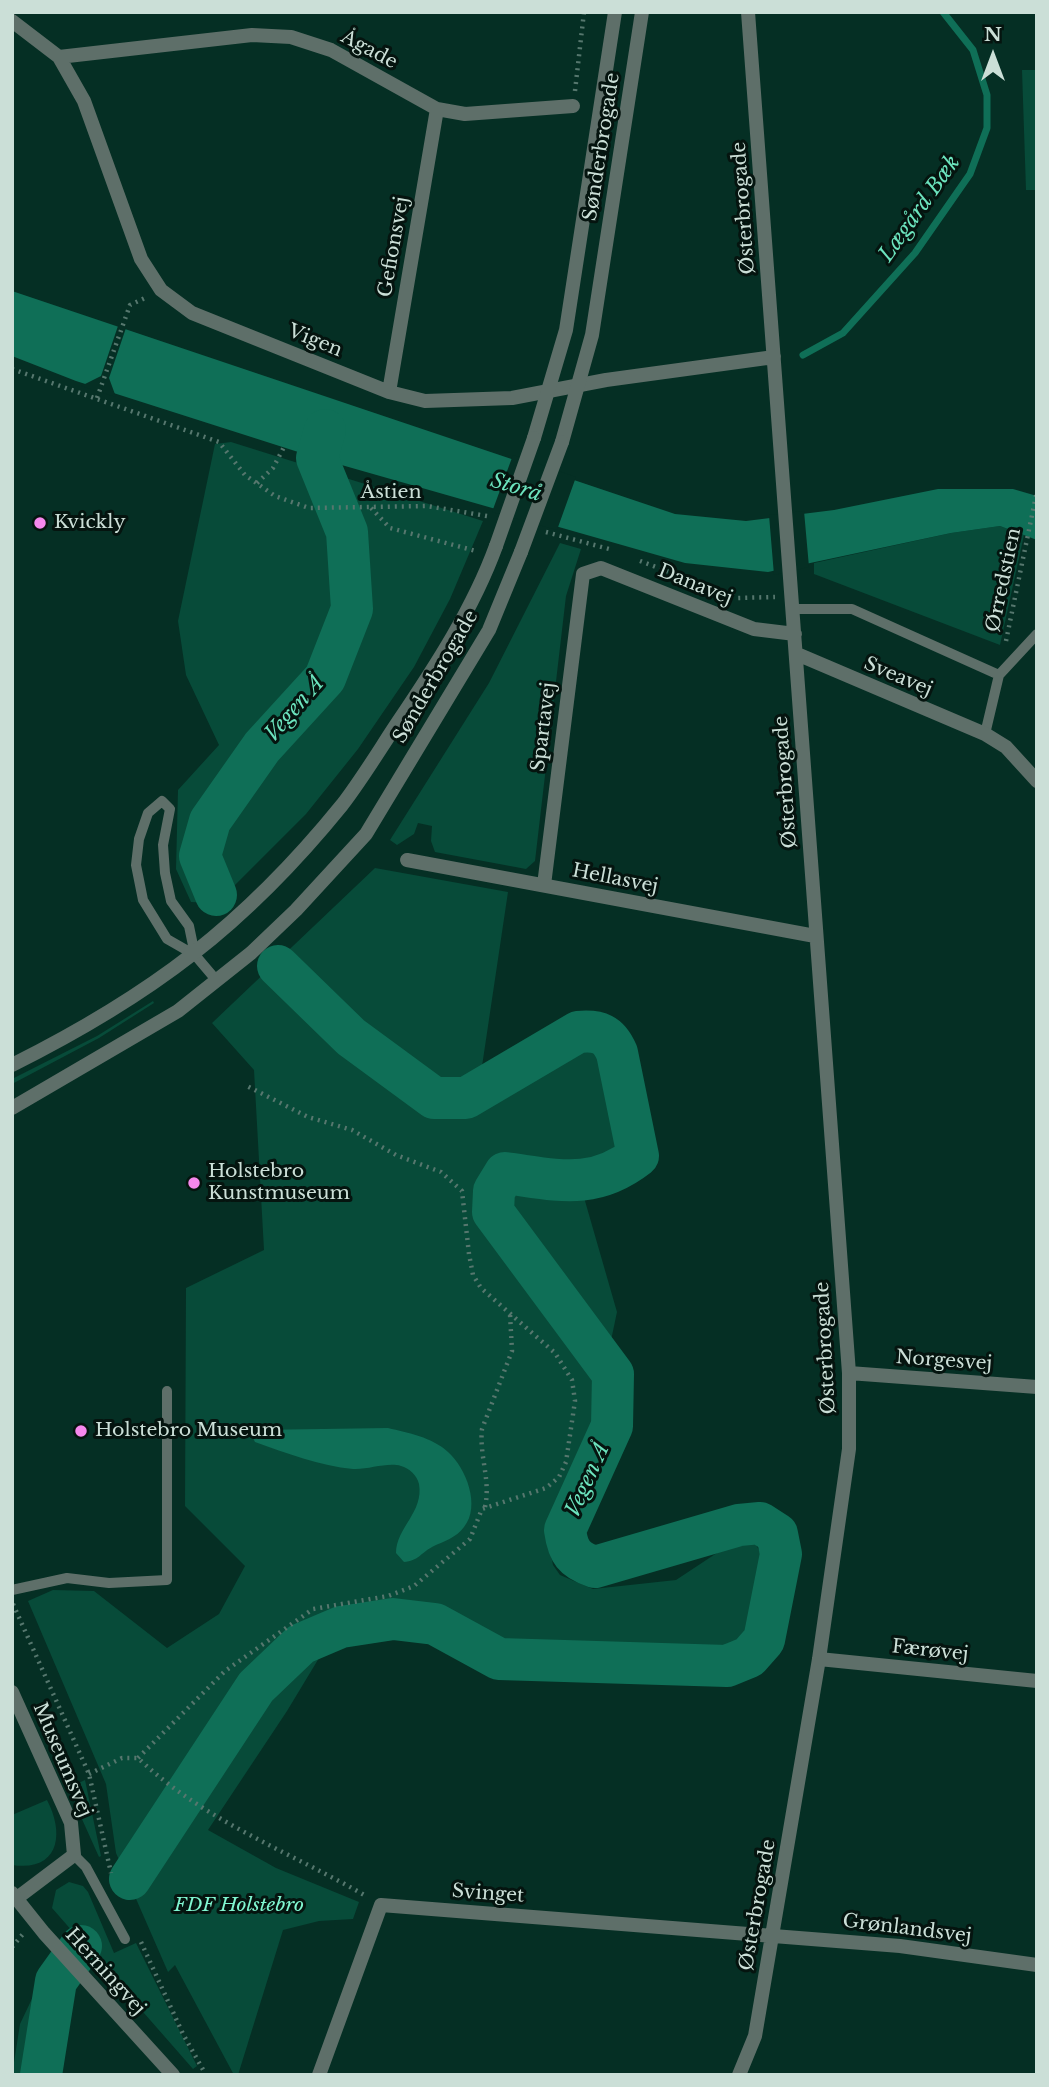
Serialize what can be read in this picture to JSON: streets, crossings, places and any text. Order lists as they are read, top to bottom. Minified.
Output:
{"streets":{"street":["Ågade","Sønderbrogade","Østerbrogade","Gefionsvej","Vigen","Danavej","Sveavej","Spartavej","Hellasvej","Norgesvej","Færøvej","Museumsvej","Svinget","Grønlandsvej","Herningvej"],"path":["Åstien","Ørredstien"]},"crossings":[["Ågade","Gefionsvej"],["Ågade","Vigen"],["Sønderbrogade","Vigen"],["Østerbrogade","Vigen"],["Østerbrogade","Danavej"],["Østerbrogade","Sveavej"],["Østerbrogade","Hellasvej"],["Østerbrogade","Norgesvej"],["Østerbrogade","Færøvej"],["Østerbrogade","Svinget"],["Østerbrogade","Grønlandsvej"],["Gefionsvej","Vigen"],["Danavej","Spartavej"],["Spartavej","Hellasvej"],["Svinget","Grønlandsvej"]],"water":["Lægård Bæk","Storå","Vegen Å"],"parks":["FDF Holstebro"],"places":["Kvickly","Holstebro Kunstmuseum","Holstebro Museum"],"north":"top"}
